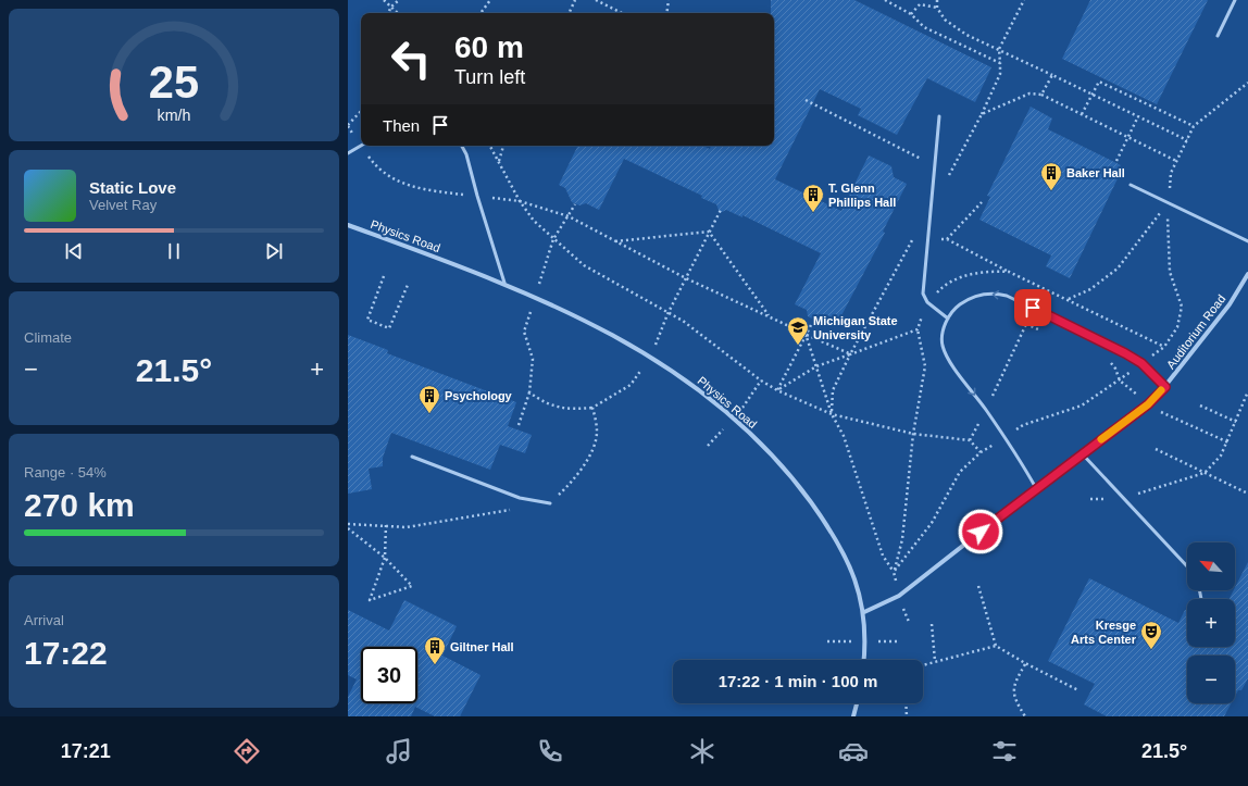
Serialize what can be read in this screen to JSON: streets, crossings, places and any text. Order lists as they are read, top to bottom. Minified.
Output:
{"streets":{"street":["Physics Road","Auditorium Road"]},"crossings":[["Physics Road","Auditorium Road"]],"places":{"building":["Baker Hall","T. Glenn Phillips Hall","Psychology","Giltner Hall"],"school or university":["Michigan State University"],"theatre":["Kresge Arts Center"]},"north":"top left","page":{"turn":["60 m","Turn left"],"then":"Then","song":["Static Love","Velvet Ray"],"tile":["Climate",["Range · 54%","270 km"],["Arrival","17:22"]],"heat":["−","21.5°","+"],"map_buttons":["+","−"],"limit":"30","trip":"17:22 · 1 min · 100 m","tabs":["17:21","21.5°"],"gauge":["25","km/h"]}}
